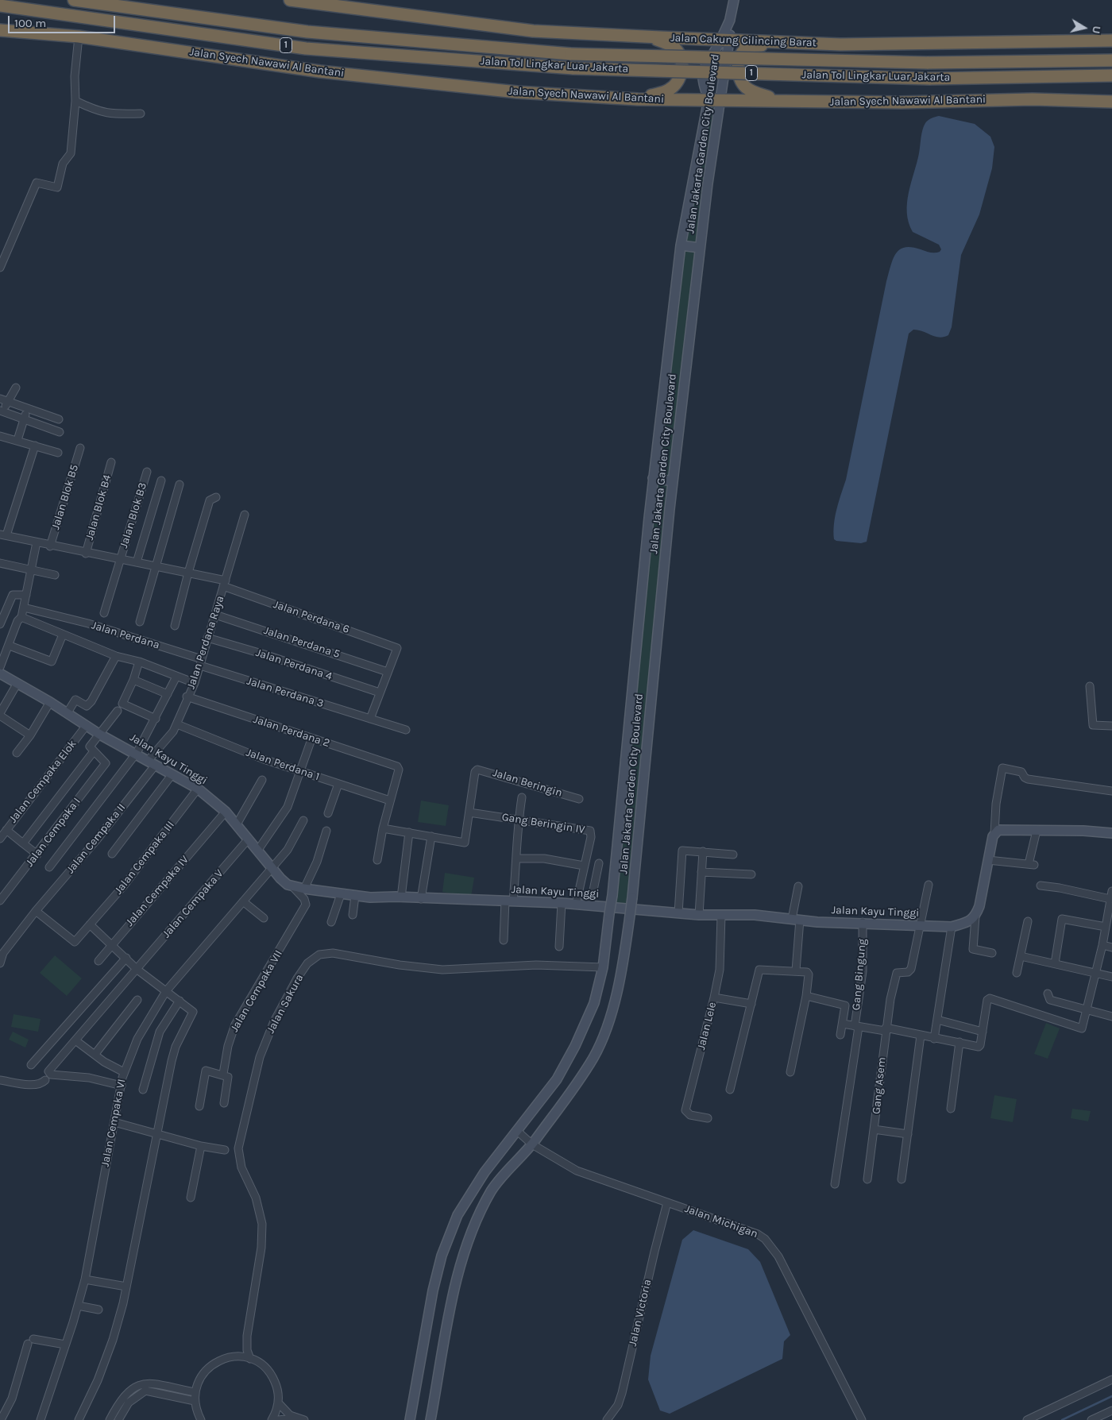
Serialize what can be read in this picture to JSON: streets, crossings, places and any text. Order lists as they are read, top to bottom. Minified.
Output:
{"streets":{"highway":["Jalan Cakung Cilincing Barat","1","Jalan Syech Nawawi Al Bantani","Jalan Tol Lingkar Luar Jakarta"],"street":["Jalan Jakarta Garden City Boulevard","Jalan Blok B5","Jalan Blok B4","Jalan Blok B3","Jalan Perdana 6","Jalan Perdana","Jalan Perdana Raya","Jalan Perdana 5","Jalan Perdana 4","Jalan Perdana 3","Jalan Perdana 2","Jalan Kayu Tinggi","Jalan Perdana 1","Jalan Cempaka Elok","Jalan Beringin","Gang Beringin IV","Jalan Cempaka I","Jalan Cempaka II","Jalan Cempaka III","Jalan Cempaka IV","Jalan Cempaka V","Gang Bingung","Jalan Cempaka VII","Jalan Sakura","Jalan Lele","Gang Asem","Jalan Cempaka VI","Jalan Michigan","Jalan Victoria"]},"crossings":[["Jalan Cakung Cilincing Barat","Jalan Jakarta Garden City Boulevard"],["Jalan Syech Nawawi Al Bantani","Jalan Jakarta Garden City Boulevard"],["Jalan Jakarta Garden City Boulevard","Jalan Sakura"],["Jalan Jakarta Garden City Boulevard","Jalan Michigan"],["Jalan Blok B5","Jalan Perdana 6"],["Jalan Blok B4","Jalan Perdana 6"],["Jalan Blok B3","Jalan Perdana 6"],["Jalan Perdana 6","Jalan Perdana Raya"],["Jalan Perdana 6","Jalan Perdana 5"],["Jalan Perdana","Jalan Perdana Raya"],["Jalan Perdana","Jalan Perdana 3"],["Jalan Perdana Raya","Jalan Perdana 5"],["Jalan Perdana Raya","Jalan Perdana 4"],["Jalan Perdana Raya","Jalan Perdana 3"],["Jalan Perdana Raya","Jalan Perdana 2"],["Jalan Perdana Raya","Jalan Kayu Tinggi"],["Jalan Perdana Raya","Jalan Perdana 1"],["Jalan Perdana Raya","Jalan Cempaka II"],["Jalan Perdana 2","Jalan Perdana 1"],["Jalan Kayu Tinggi","Jalan Cempaka Elok"],["Jalan Kayu Tinggi","Gang Beringin IV"],["Jalan Kayu Tinggi","Jalan Cempaka II"],["Jalan Kayu Tinggi","Jalan Cempaka III"],["Jalan Kayu Tinggi","Jalan Cempaka IV"],["Jalan Kayu Tinggi","Jalan Cempaka V"],["Jalan Kayu Tinggi","Gang Bingung"],["Jalan Kayu Tinggi","Jalan Cempaka VII"],["Jalan Kayu Tinggi","Jalan Lele"],["Jalan Kayu Tinggi","Gang Asem"],["Jalan Kayu Tinggi","Jalan Cempaka VI"],["Jalan Beringin","Gang Beringin IV"],["Jalan Cempaka II","Jalan Cempaka III"],["Jalan Michigan","Jalan Victoria"]],"scale_bar":"100 m","north":"right"}
